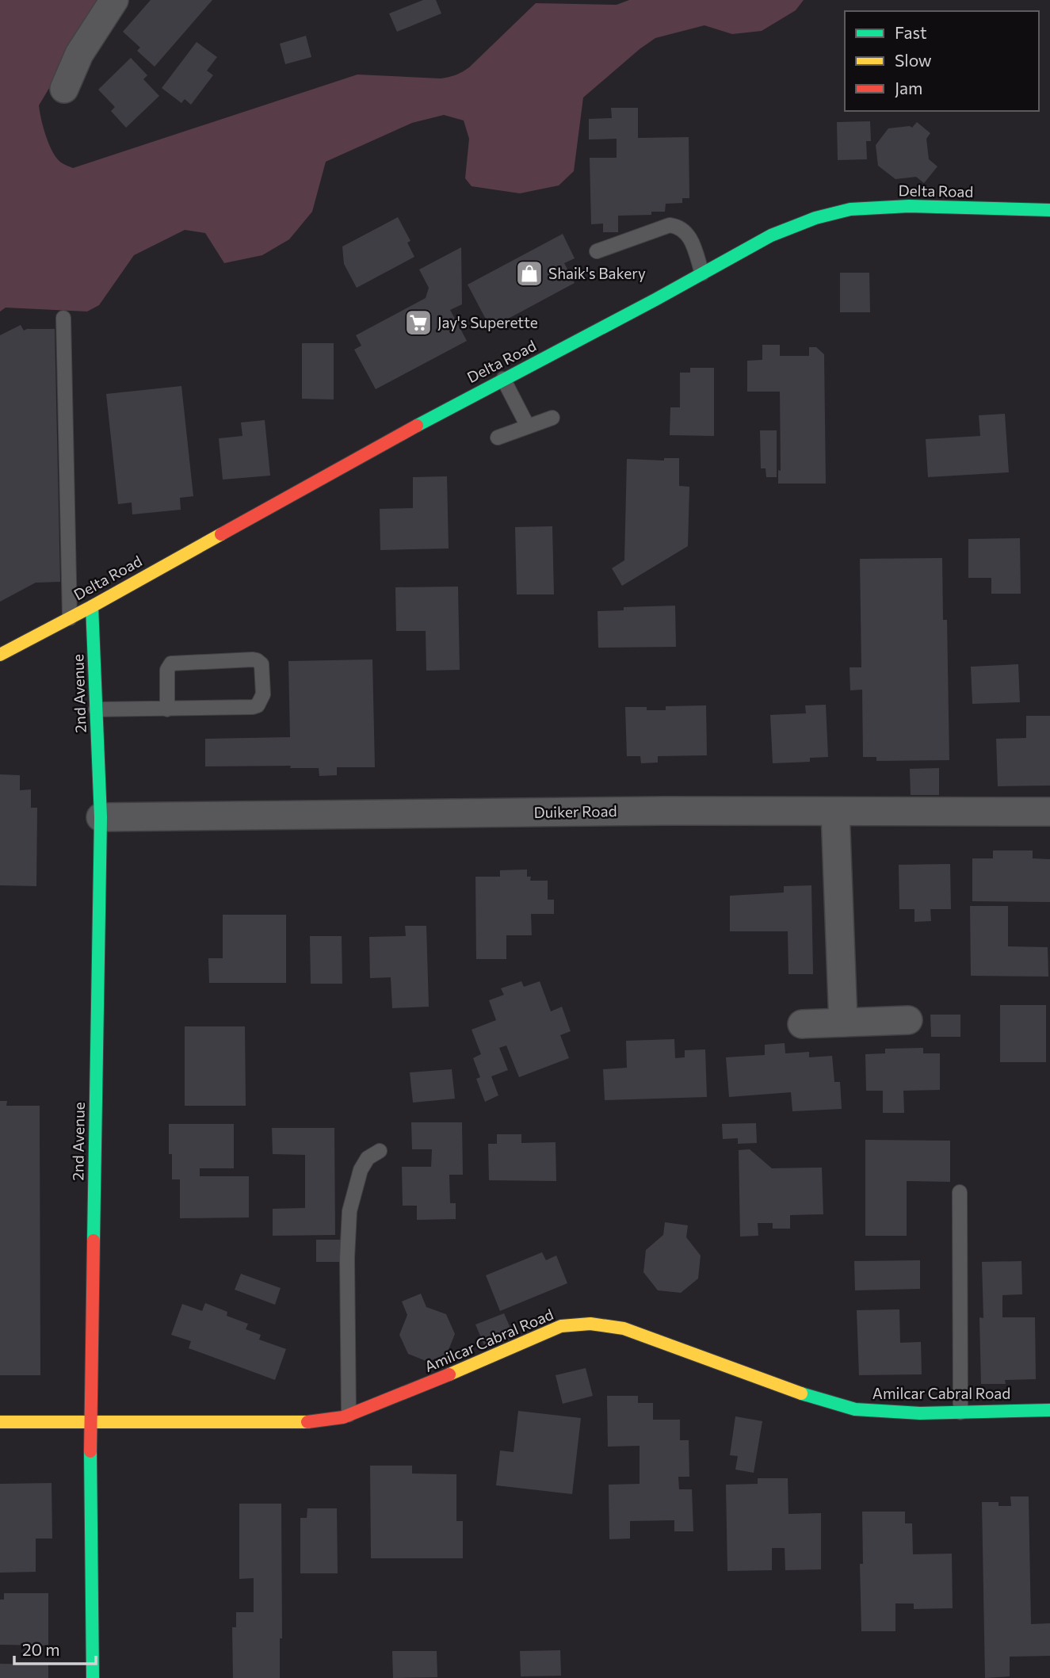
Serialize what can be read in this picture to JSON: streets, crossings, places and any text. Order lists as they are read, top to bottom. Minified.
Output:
{"streets":{"street":["Delta Road","2nd Avenue","Duiker Road","Amilcar Cabral Road"]},"crossings":[["Delta Road","2nd Avenue"],["2nd Avenue","Duiker Road"],["2nd Avenue","Amilcar Cabral Road"]],"places":{"shop":["Shaik's Bakery"],"supermarket":["Jay's Superette"]},"legend":["Fast","Slow","Jam"],"scale_bar":"20 m"}
